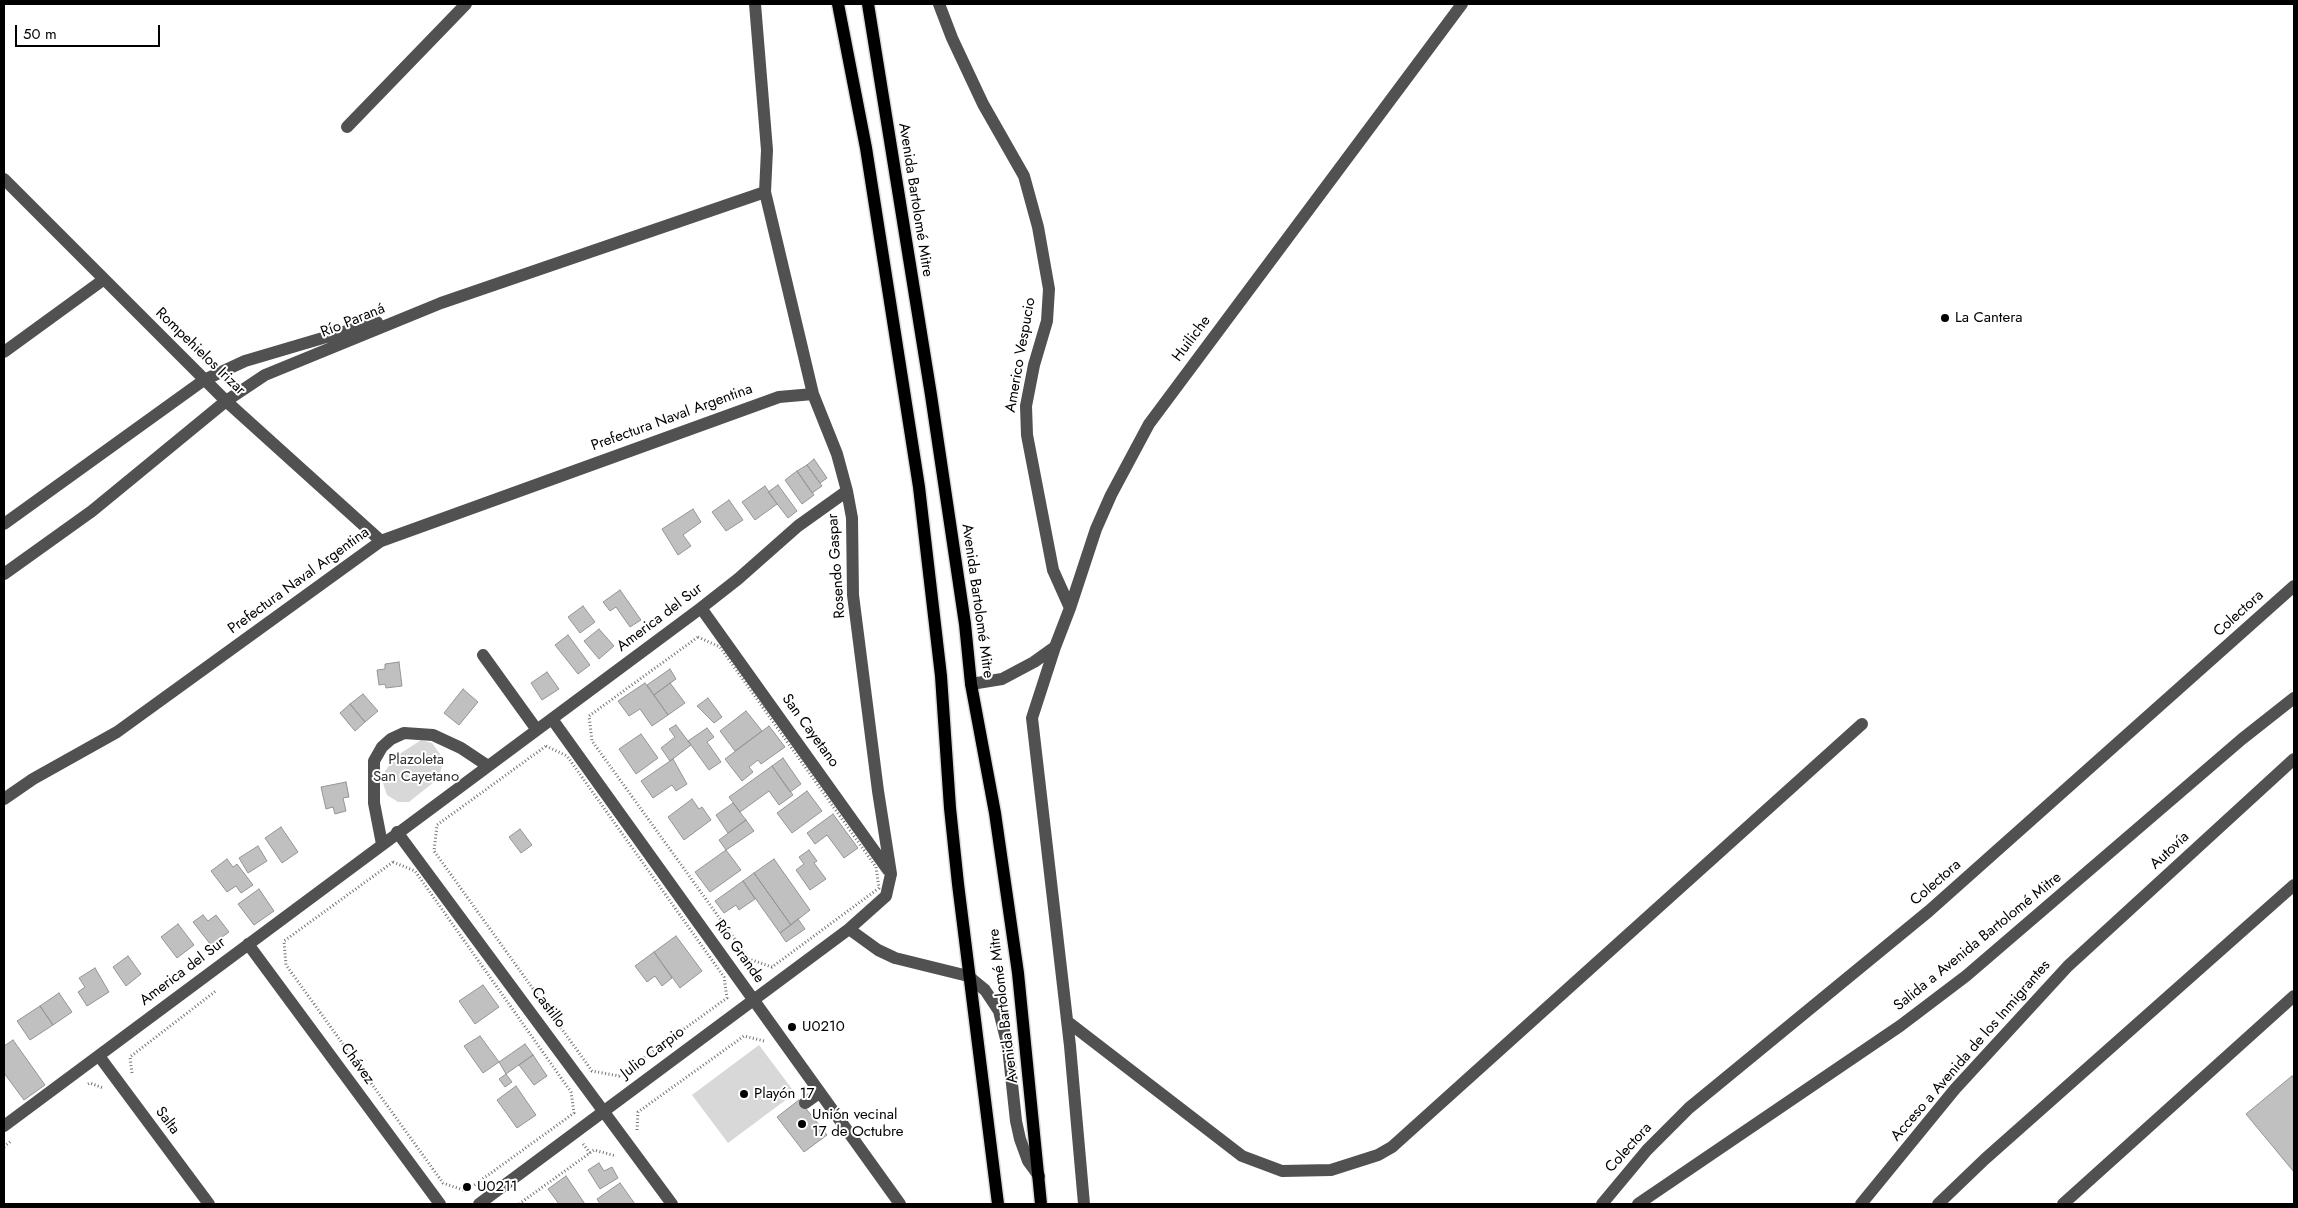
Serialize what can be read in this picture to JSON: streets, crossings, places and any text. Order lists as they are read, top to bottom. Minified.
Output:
{"streets":{"main road":["Avenida Bartolomé Mitre"],"street":["Río Paraná","Huiliche","Rompehielos Irizar","Americo Vespucio","Prefectura Naval Argentina","Rosendo Gaspar","Colectora","America del Sur","San Cayetano","Autovía","Salida a Avenida Bartolomé Mitre","Río Grande","Castillo","Acceso a Avenida de los Inmigrantes","Julio Carpio","Chávez","Salta"]},"crossings":[["Río Paraná","Rompehielos Irizar"],["Río Paraná","Rosendo Gaspar"],["Huiliche","Americo Vespucio"],["Rompehielos Irizar","Prefectura Naval Argentina"],["Prefectura Naval Argentina","Rosendo Gaspar"],["Rosendo Gaspar","America del Sur"],["Rosendo Gaspar","San Cayetano"],["Rosendo Gaspar","Julio Carpio"],["America del Sur","San Cayetano"],["America del Sur","Río Grande"],["America del Sur","Castillo"],["America del Sur","Chávez"],["America del Sur","Salta"],["Autovía","Acceso a Avenida de los Inmigrantes"],["Río Grande","Julio Carpio"],["Castillo","Julio Carpio"]],"parks":["Plazoleta San Cayetano"],"places":["La Cantera","U0210","Playón 17","Unión vecinal 17 de Octubre","U0211"],"scale_bar":"50 m"}
